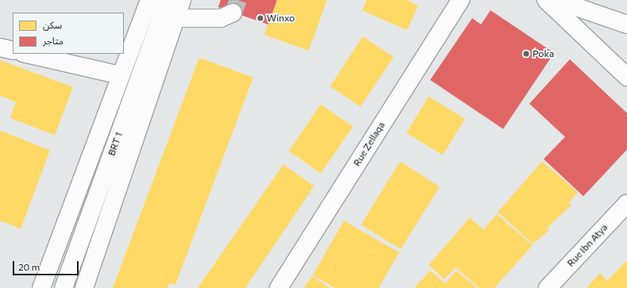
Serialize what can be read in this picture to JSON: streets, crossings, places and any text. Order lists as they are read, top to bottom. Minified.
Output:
{"streets":{"street":["BRT 1","Rue Zellaqa","Rue Ibn Atya"]},"places":["Winxo","Poka"],"legend":["سكن","متاجر"],"scale_bar":"20 m"}
